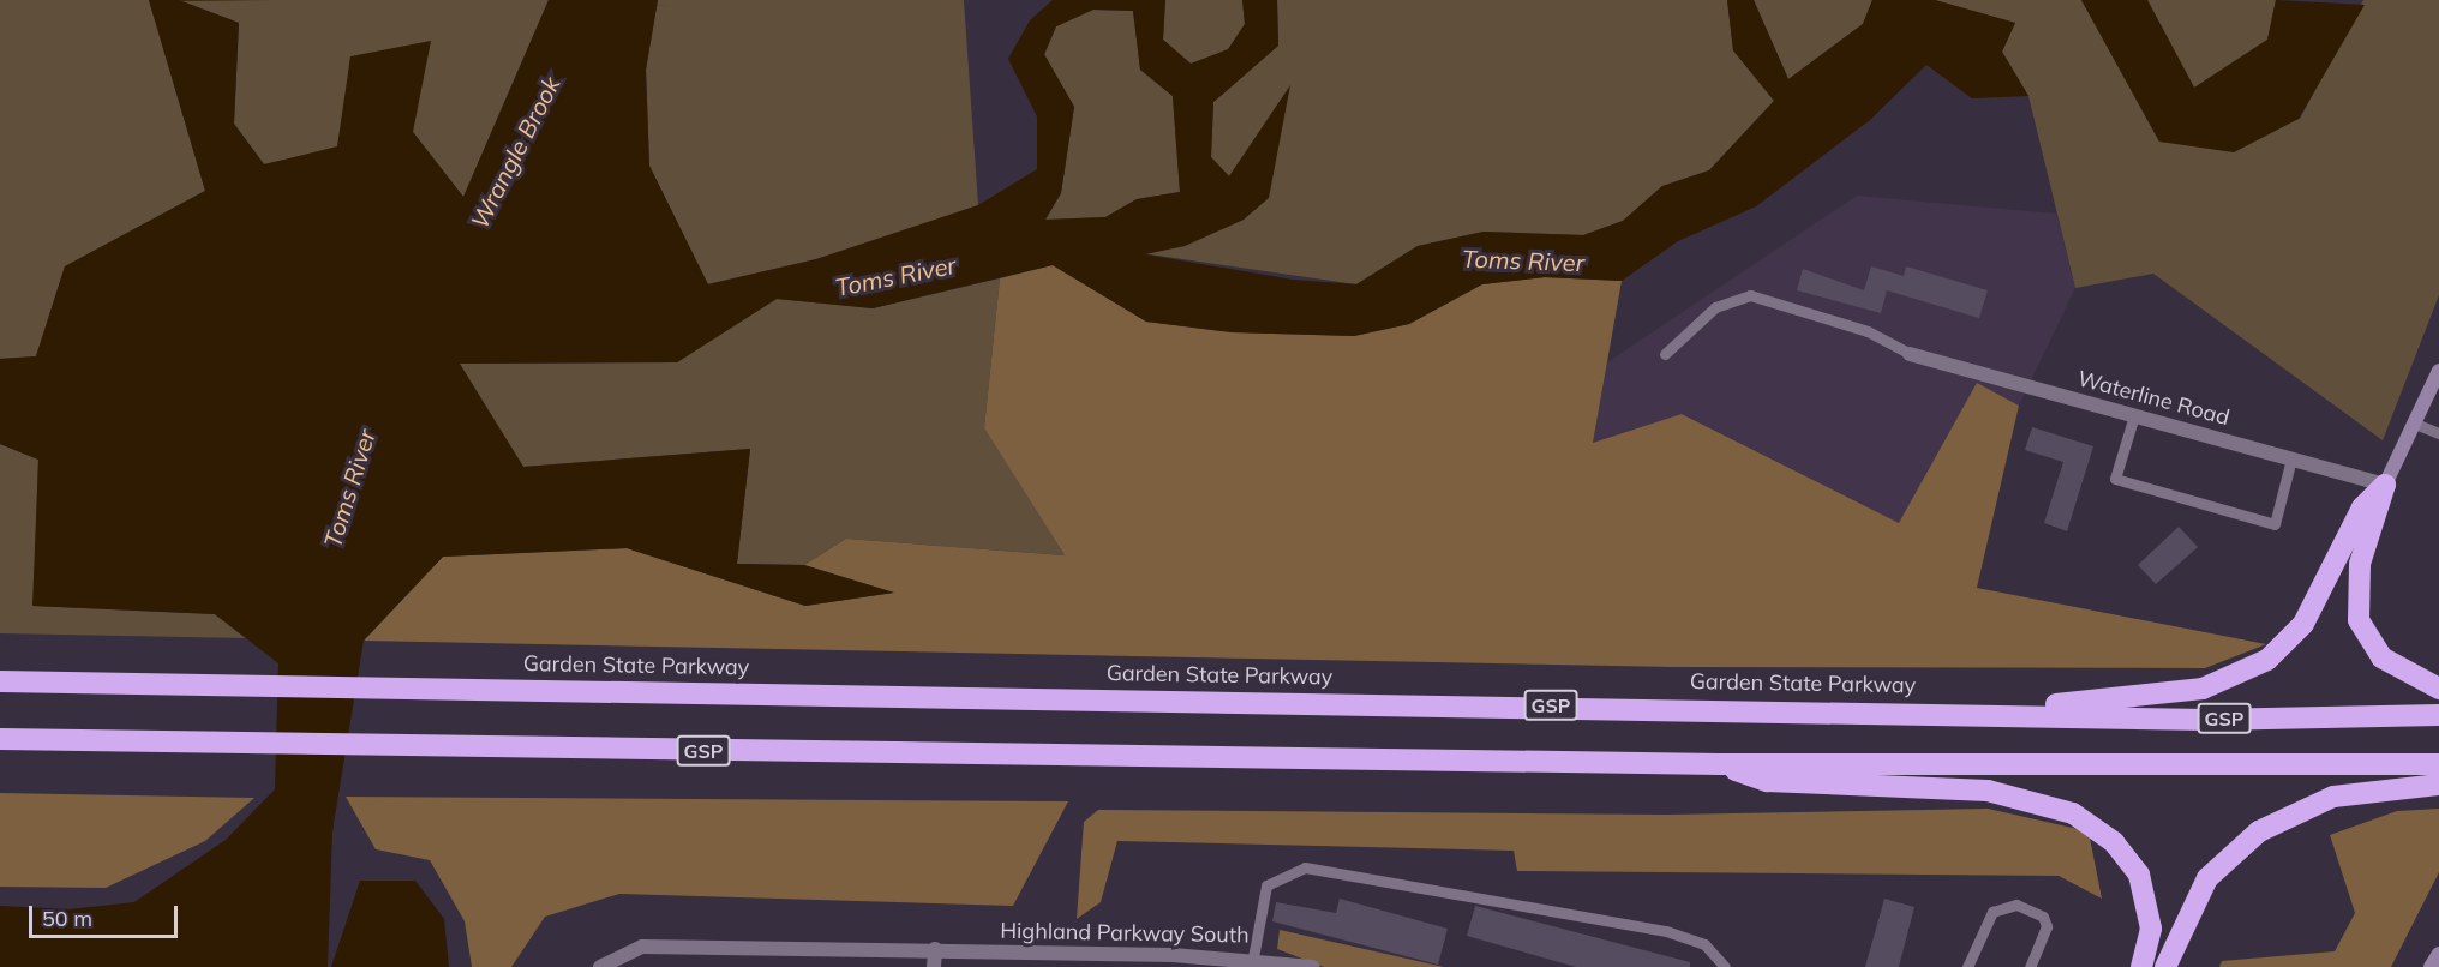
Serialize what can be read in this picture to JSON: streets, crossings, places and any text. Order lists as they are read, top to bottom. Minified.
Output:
{"streets":{"highway":["Garden State Parkway","GSP"],"street":["Waterline Road","Highland Parkway South"]},"water":["Wrangle Brook","Toms River"],"scale_bar":"50 m"}
